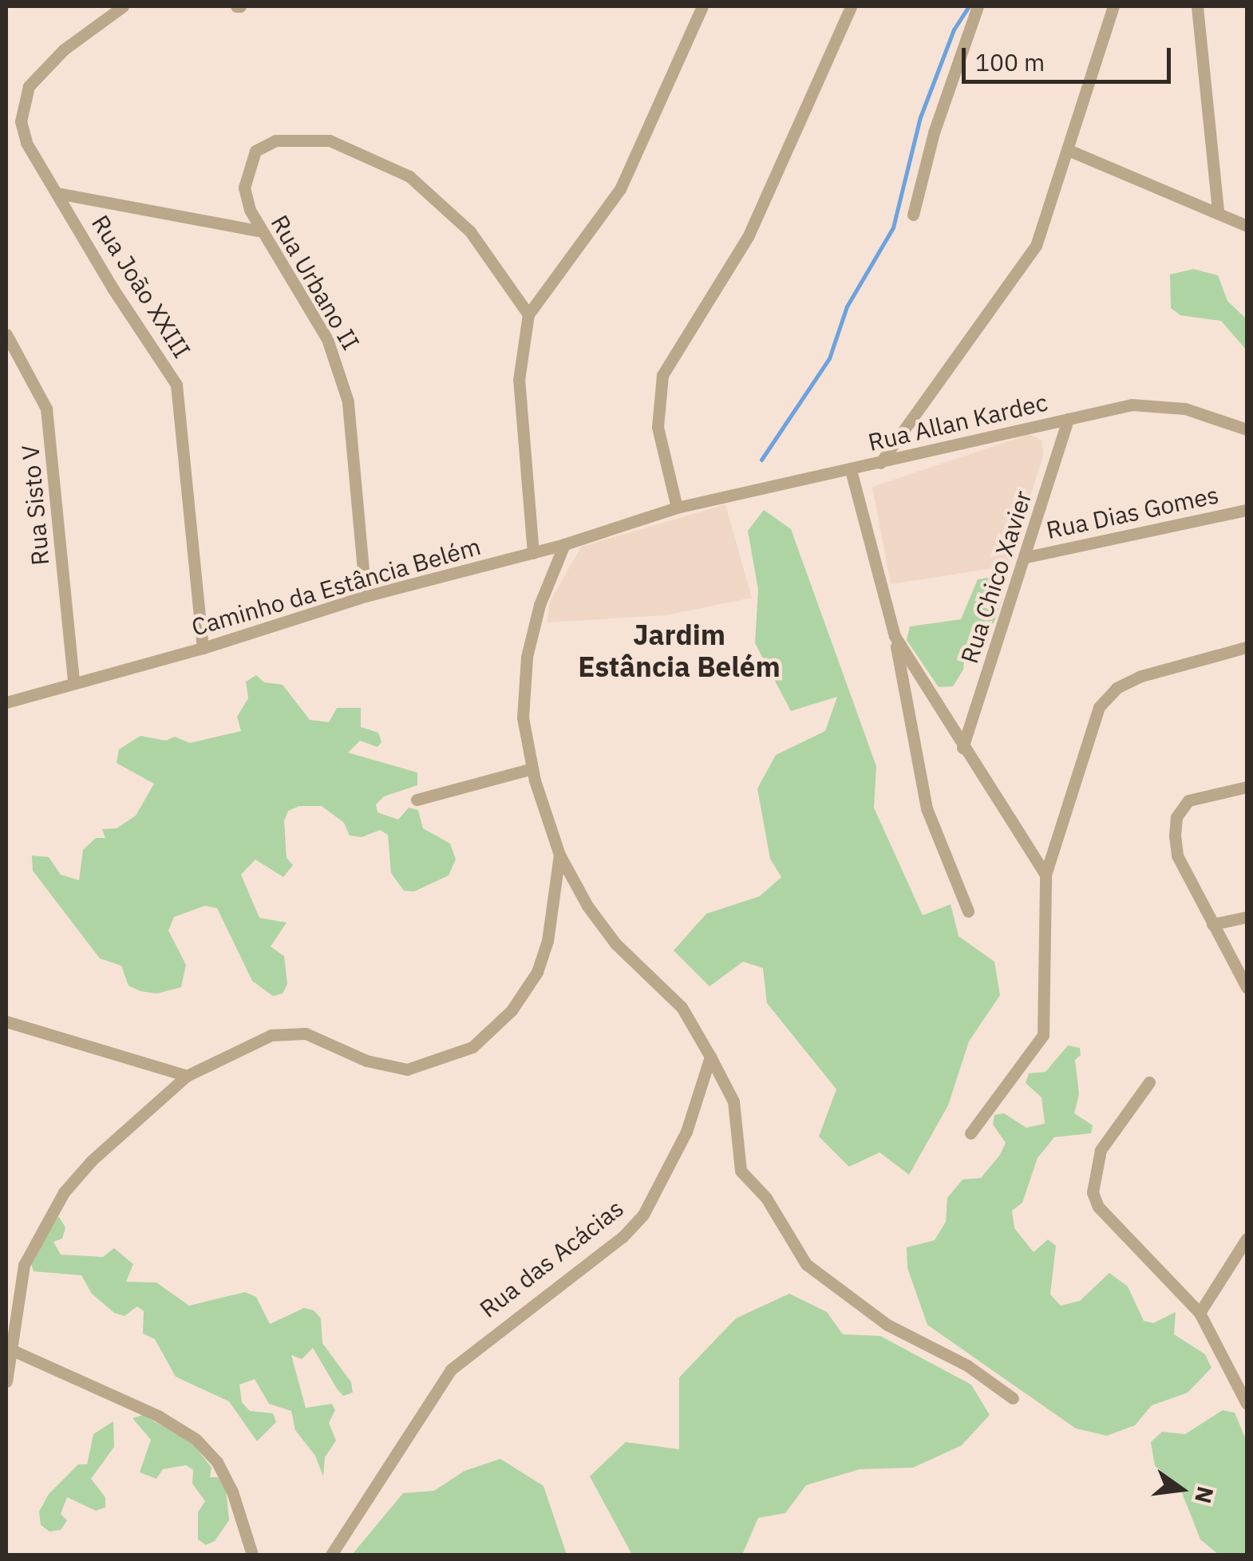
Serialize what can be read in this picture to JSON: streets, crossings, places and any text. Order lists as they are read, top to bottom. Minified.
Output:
{"streets":{"street":["Rua Urbano II","Rua João XXIII","Rua Allan Kardec","Rua Sisto V","Rua Dias Gomes","Rua Chico Xavier","Caminho da Estância Belém","Rua das Acácias"]},"crossings":[["Rua Urbano II","Caminho da Estância Belém"],["Rua João XXIII","Caminho da Estância Belém"],["Rua Allan Kardec","Rua Chico Xavier"],["Rua Allan Kardec","Caminho da Estância Belém"],["Rua Sisto V","Caminho da Estância Belém"],["Rua Dias Gomes","Rua Chico Xavier"]],"districts":["Jardim Estância Belém"],"scale_bar":"100 m","north":"right"}
